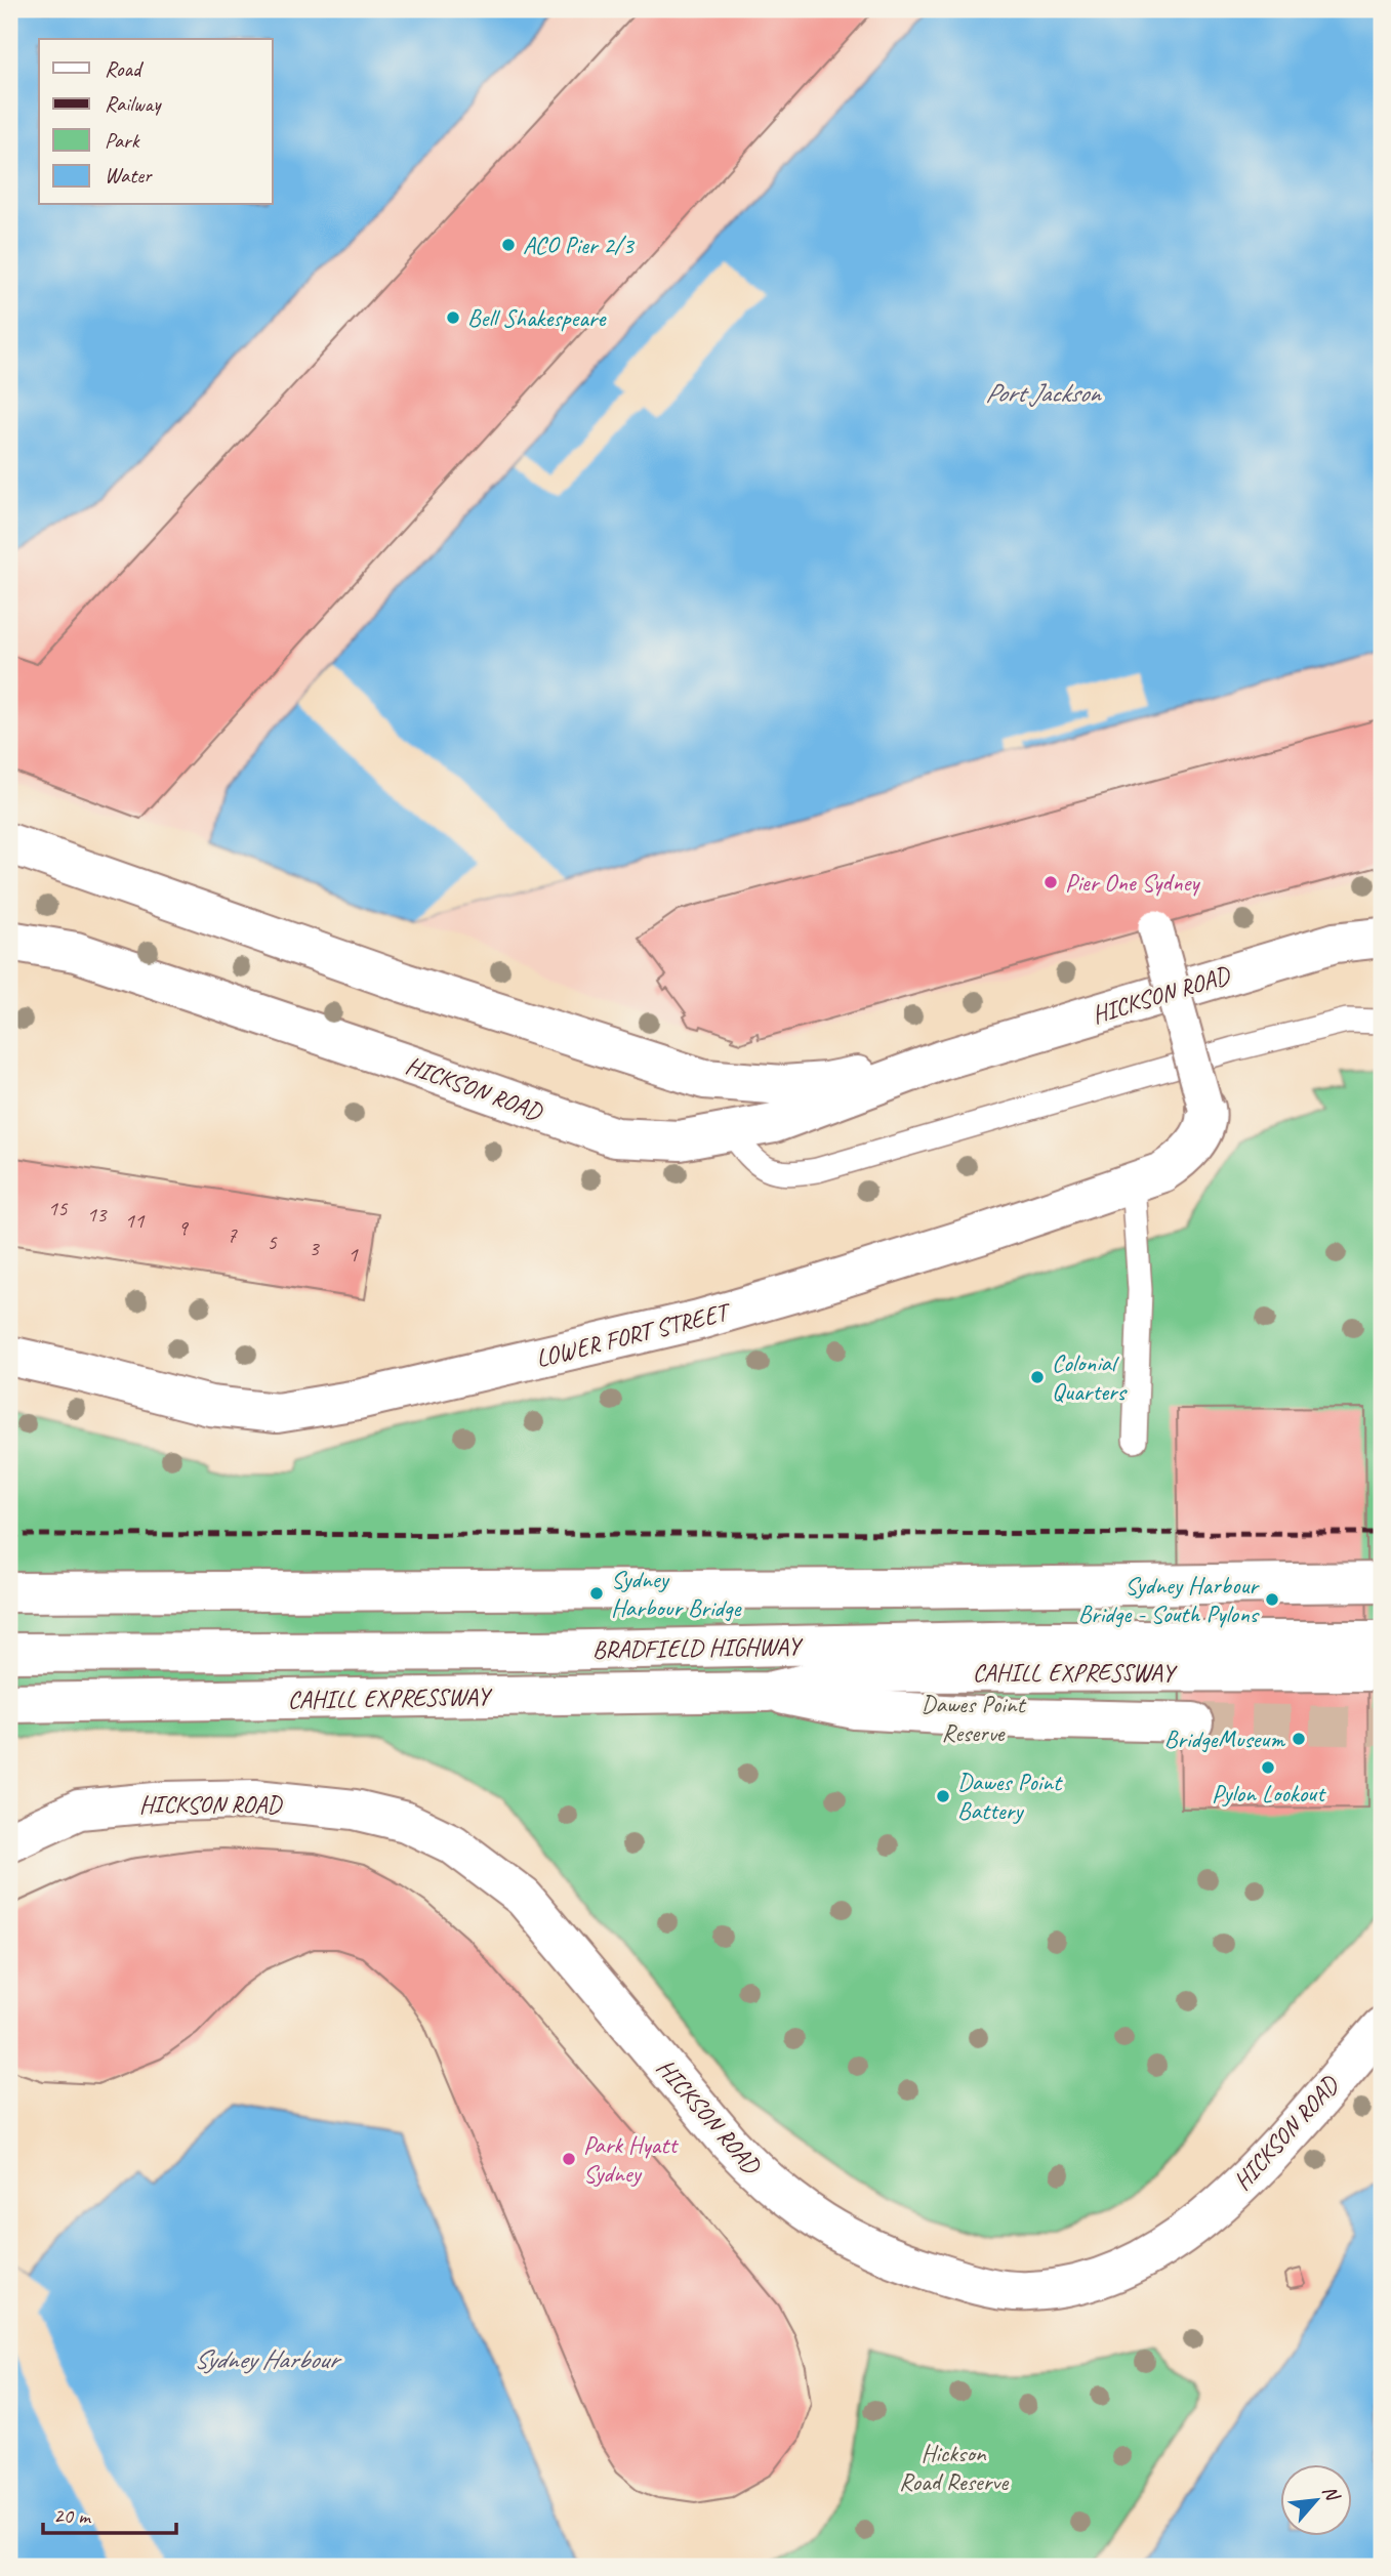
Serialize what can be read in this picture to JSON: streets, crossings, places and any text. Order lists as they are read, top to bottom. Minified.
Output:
{"streets":{"main road":["HICKSON ROAD","LOWER FORT STREET","BRADFIELD HIGHWAY","CAHILL EXPRESSWAY"]},"water":["Port Jackson","Sydney Harbour"],"parks":["Dawes Point Reserve","Hickson Road Reserve"],"places":["ACO Pier 2/3","Bell Shakespeare","Pier One Sydney","Colonial Quarters","Sydney Harbour Bridge","Sydney Harbour Bridge - South Pylons","BridgeMuseum","Pylon Lookout","Dawes Point Battery","Park Hyatt Sydney"],"house_numbers":["15","13","11","9","7","5","3","1"],"legend":["Road","Railway","Park","Water"],"scale_bar":"20 m","north":"top right"}
